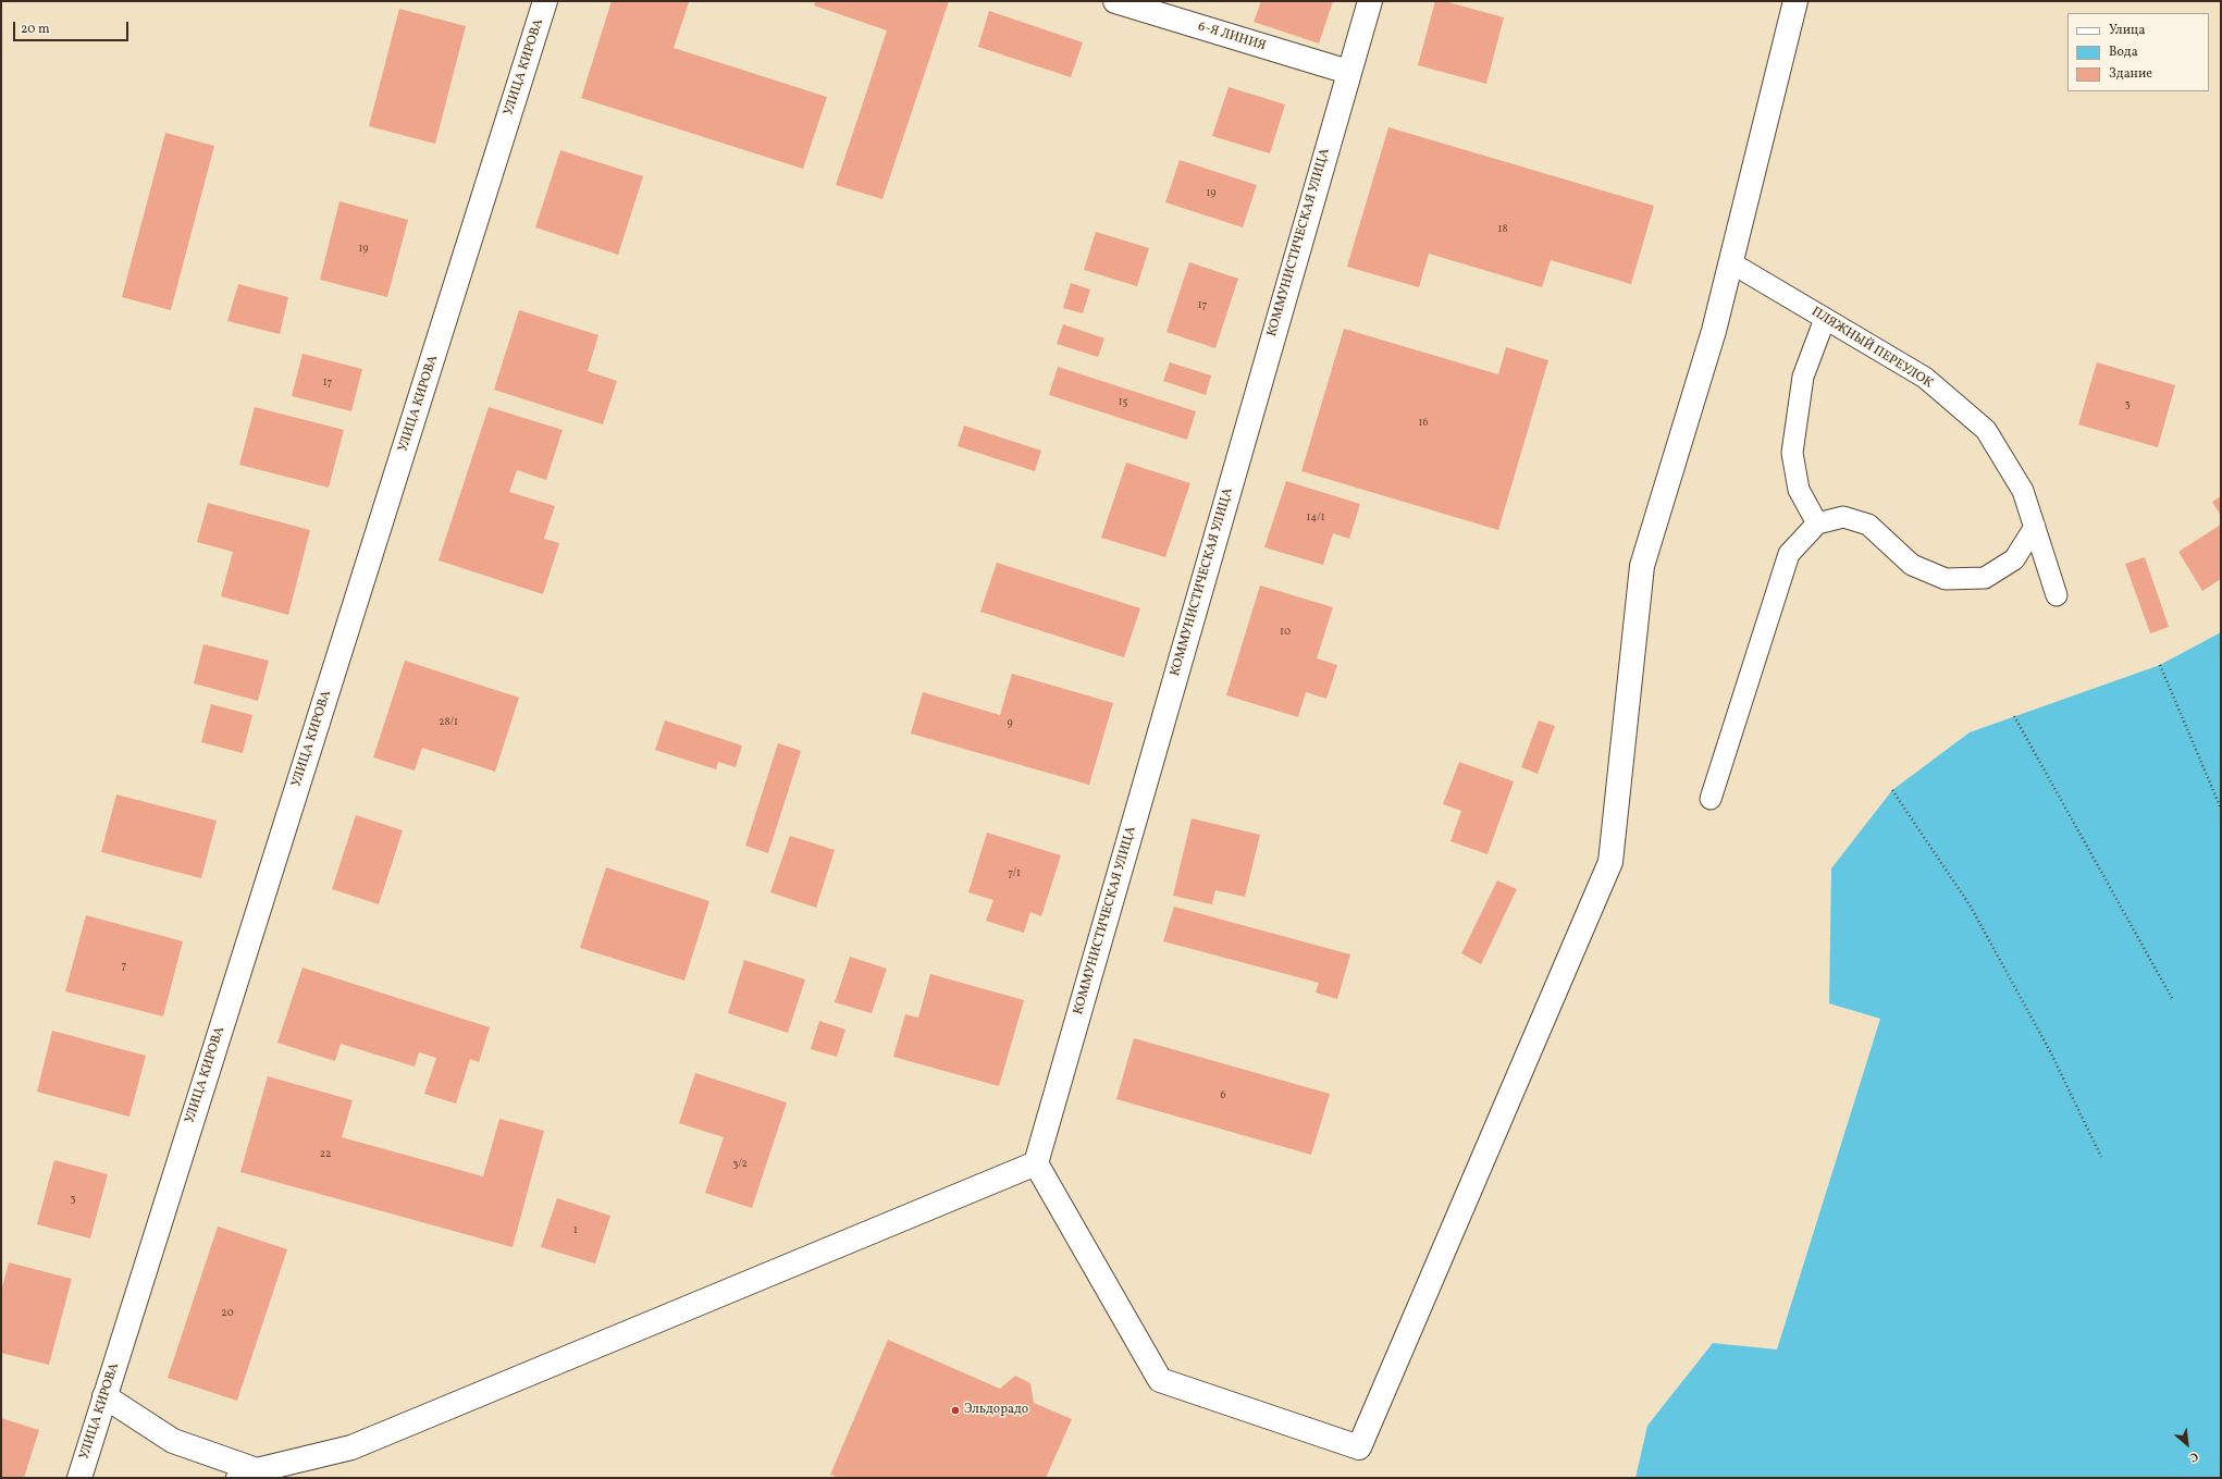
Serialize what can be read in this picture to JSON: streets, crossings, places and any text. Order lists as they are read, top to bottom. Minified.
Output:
{"streets":{"street":["6-Я ЛИНИЯ","УЛИЦА КИРОВА","КОММУНИСТИЧЕСКАЯ УЛИЦА"],"lane":["ПЛЯЖНЫЙ ПЕРЕУЛОК"]},"crossings":[["6-Я ЛИНИЯ","КОММУНИСТИЧЕСКАЯ УЛИЦА"]],"places":["Эльдорадо"],"house_numbers":["19","18","19","17","17","15","3","16","14/1","10","28/1","9","7/1","7","6","22","3/2","3","1","20"],"legend":["Улица","Вода","Здание"],"scale_bar":"20 m","north":"bottom right"}
